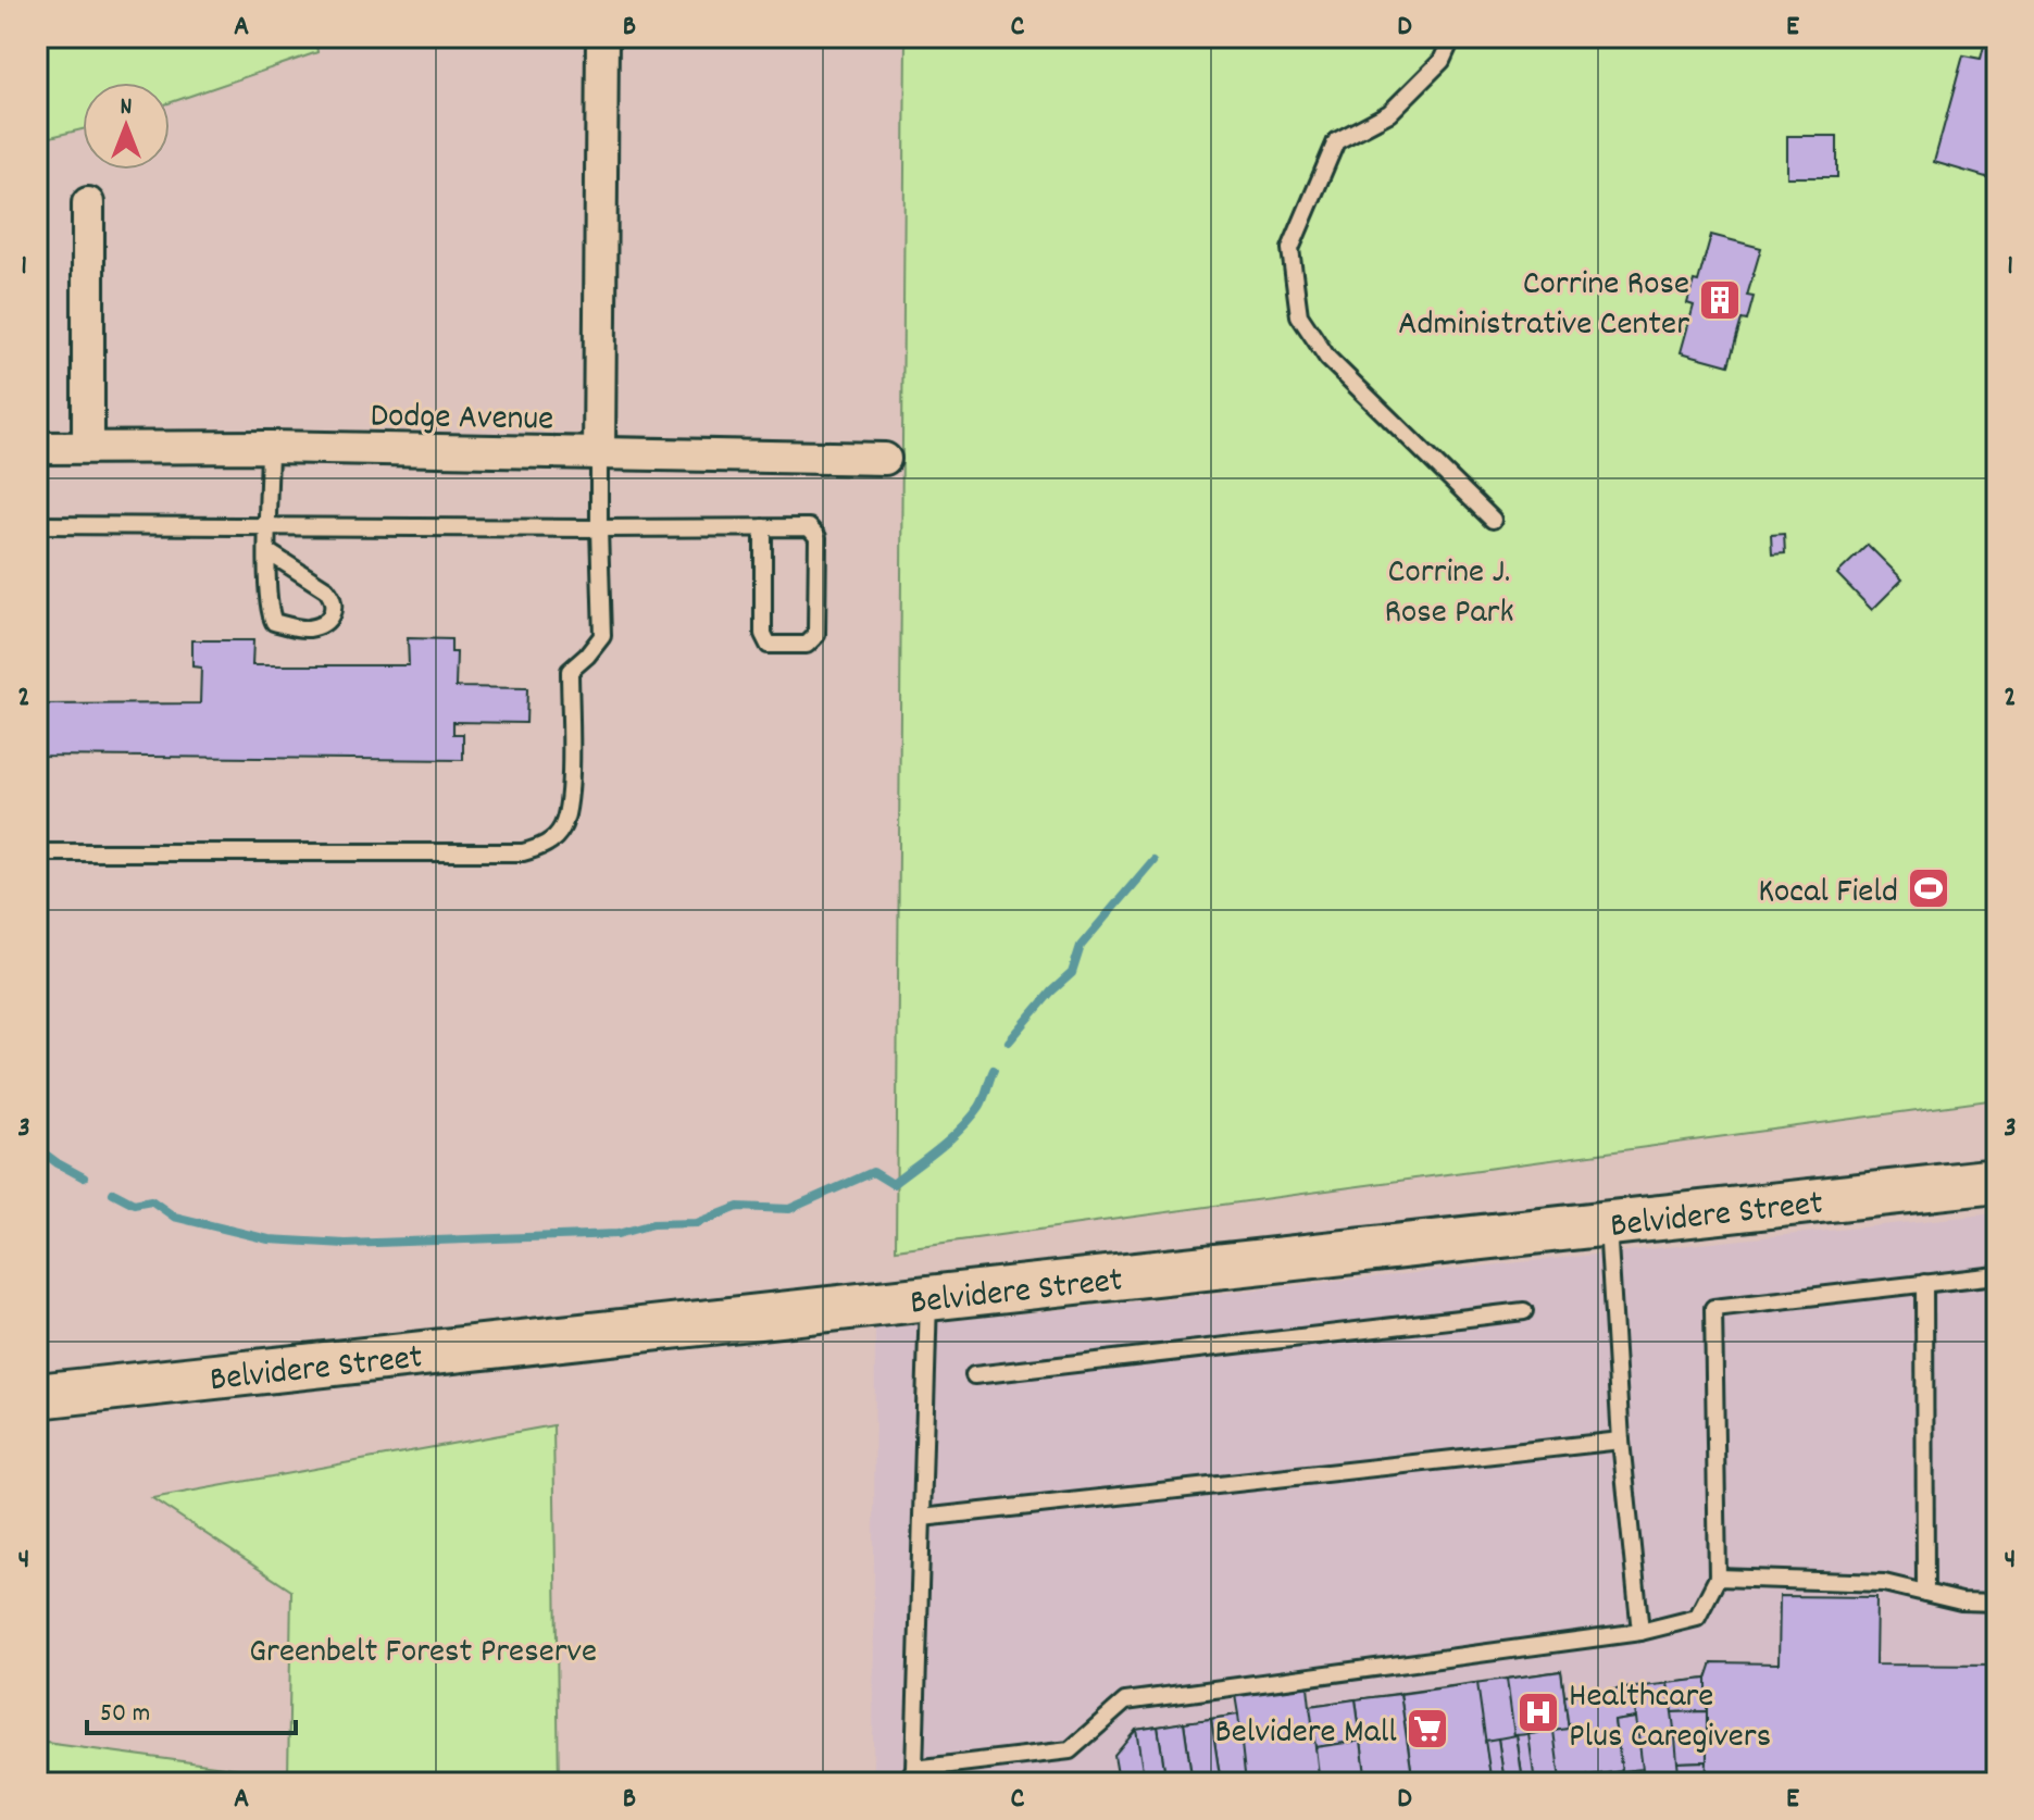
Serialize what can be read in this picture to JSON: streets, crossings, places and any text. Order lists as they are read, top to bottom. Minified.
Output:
{"streets":{"main road":["Belvidere Street"],"street":["Dodge Avenue"]},"parks":["Corrine J. Rose Park","Greenbelt Forest Preserve"],"places":{"building":["Corrine Rose Administrative Center"],"sports":["Kocal Field"],"hospital":["Healthcare Plus Caregivers"],"supermarket":["Belvidere Mall"]},"scale_bar":"50 m","north":"top","grid":{"columns":["A","B","C","D","E"],"rows":["1","2","3","4"]}}
